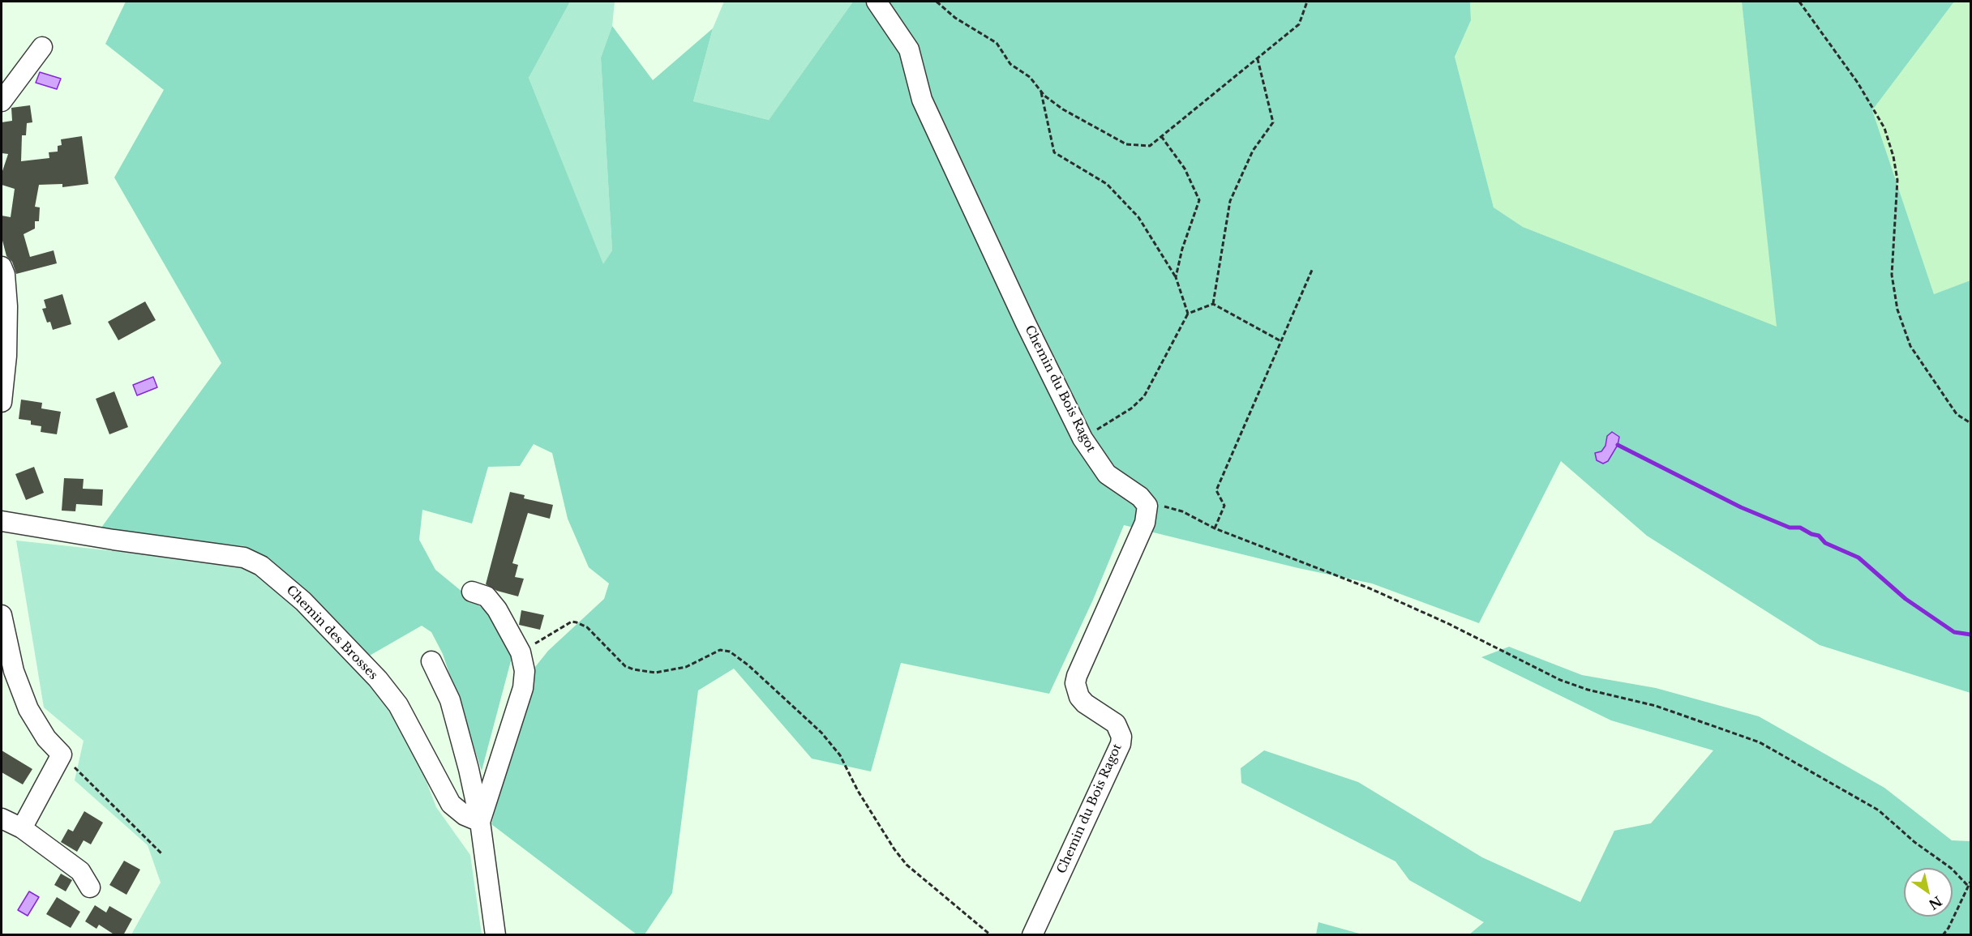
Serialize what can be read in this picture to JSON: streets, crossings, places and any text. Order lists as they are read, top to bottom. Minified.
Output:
{"streets":{"street":["Chemin du Bois Ragot","Chemin des Brosses"]},"north":"bottom right"}
